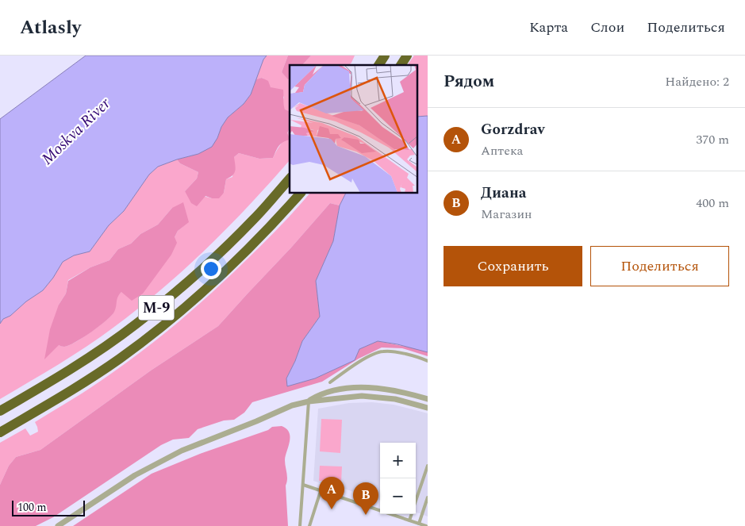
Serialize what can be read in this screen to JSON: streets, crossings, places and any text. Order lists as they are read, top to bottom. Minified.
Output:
{"streets":{"highway":["М-9"]},"water":["Moskva River"],"scale_bar":"100 m","page":{"header":"Atlasly","nav":["Карта","Слои","Поделиться"],"heading":["Рядом","Найдено: 2"],"list":[{"mark":"A","name":"Gorzdrav","note":"Аптека","value":"370 m"},{"mark":"B","name":"Диана","note":"Магазин","value":"400 m"}],"buttons":["Сохранить","Поделиться"],"map_buttons":["+","−"],"pins":["A","B"],"scale":"100 m"}}
